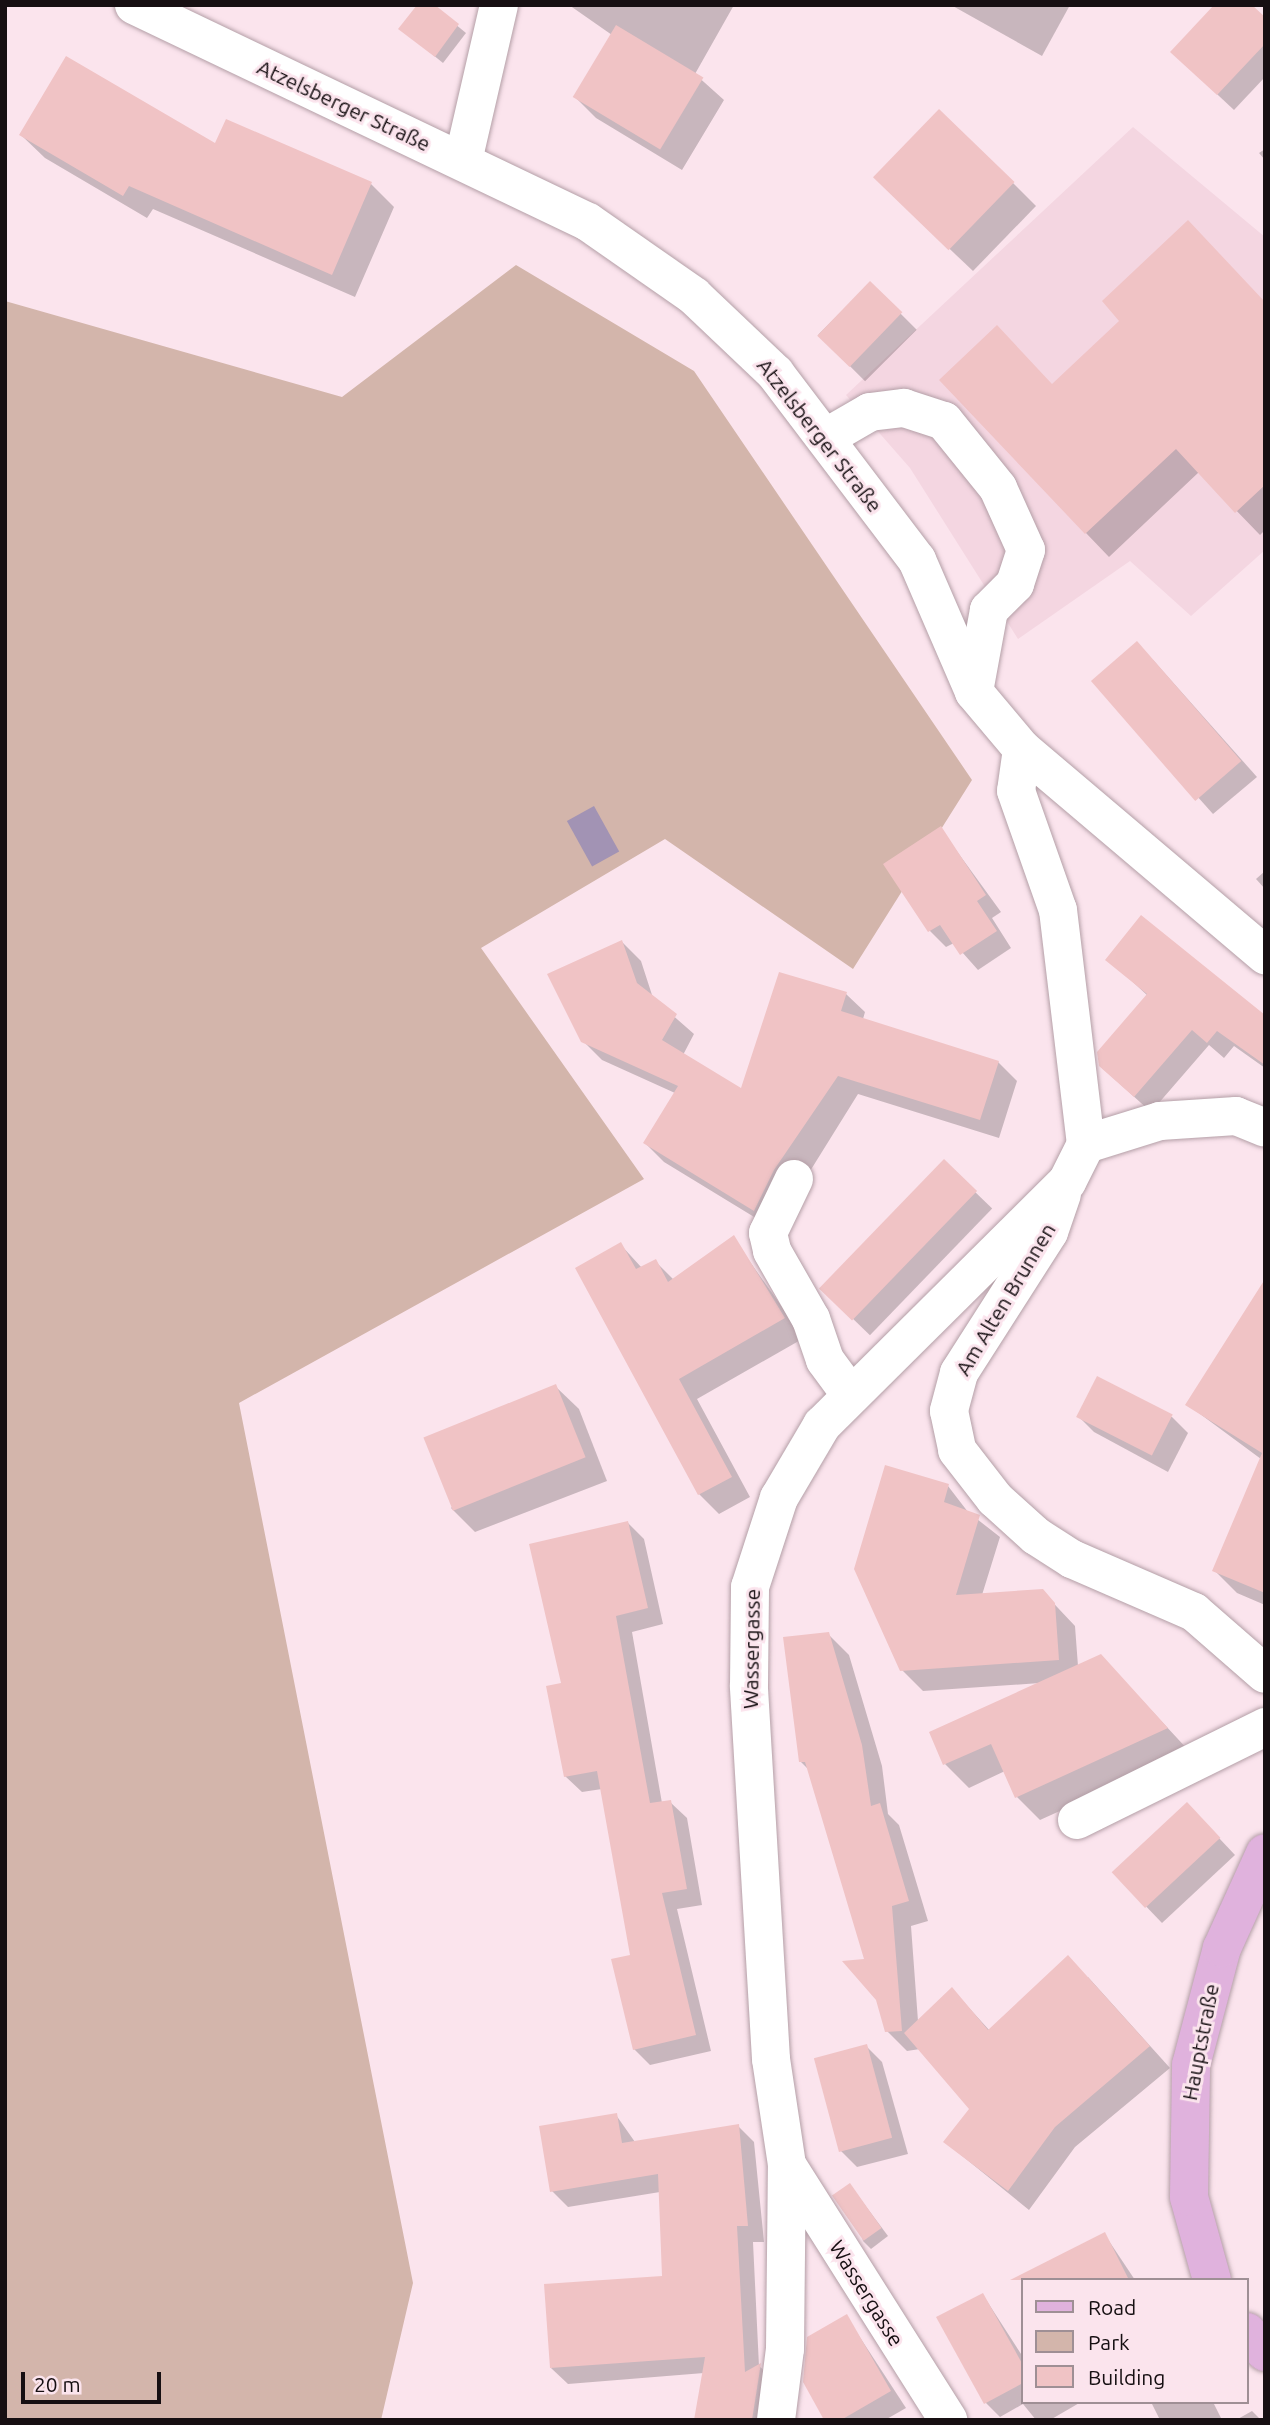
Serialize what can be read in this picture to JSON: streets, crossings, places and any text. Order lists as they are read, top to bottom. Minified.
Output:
{"streets":{"main road":["Hauptstraße"],"street":["Atzelsberger Straße","Am Alten Brunnen","Wassergasse"]},"crossings":[["Am Alten Brunnen","Wassergasse"]],"legend":["Road","Park","Building"],"scale_bar":"20 m"}
